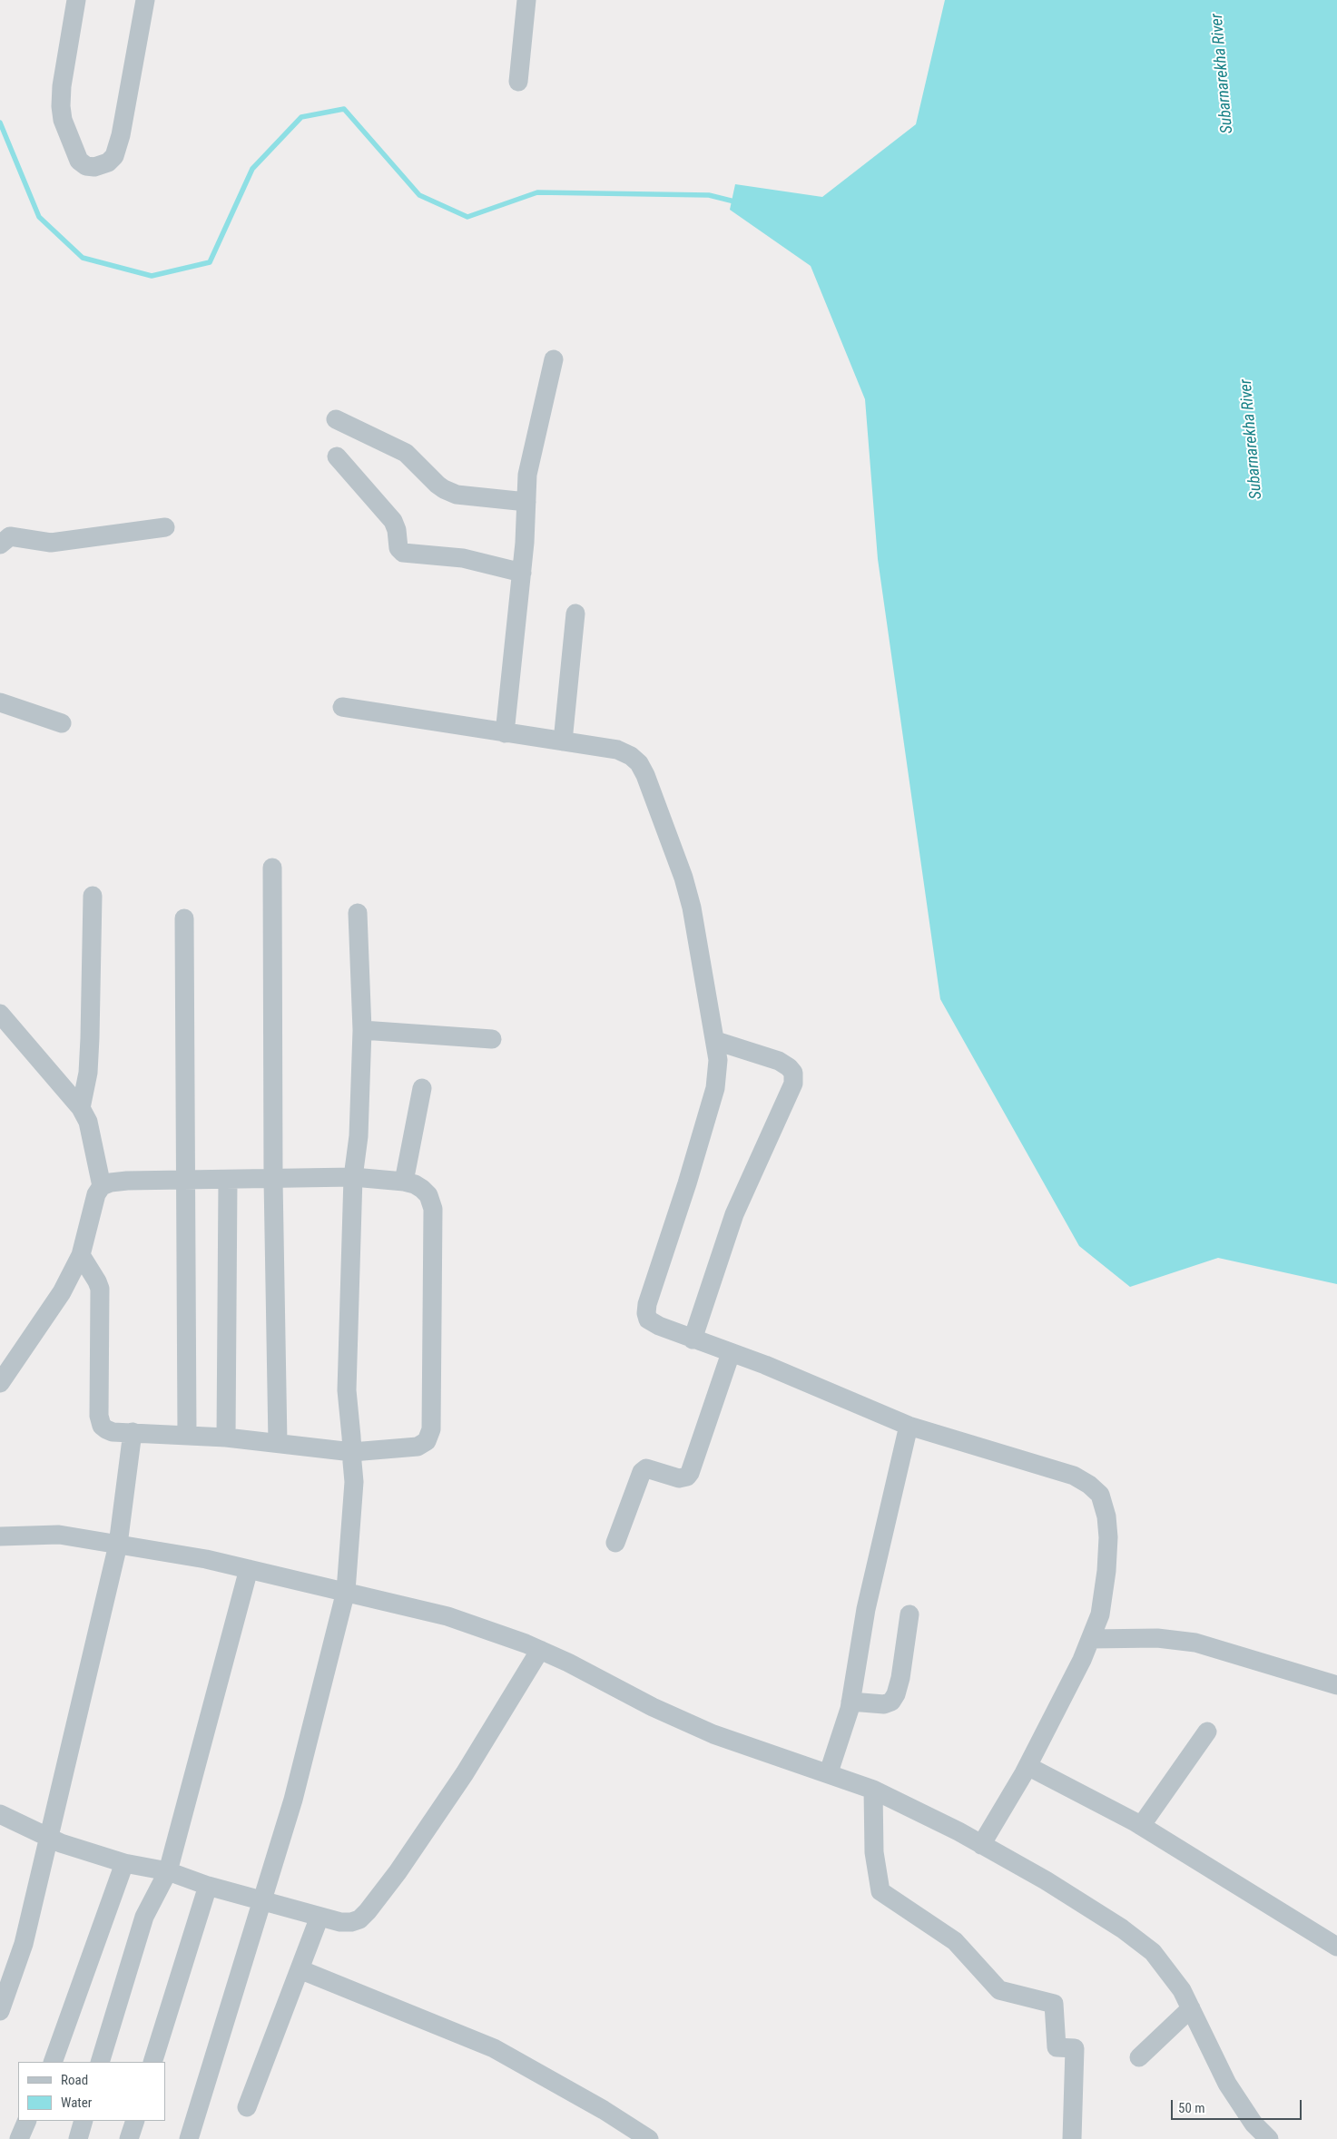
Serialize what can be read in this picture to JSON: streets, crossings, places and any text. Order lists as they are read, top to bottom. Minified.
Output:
{"water":["Subarnarekha River"],"legend":["Road","Water"],"scale_bar":"50 m"}
